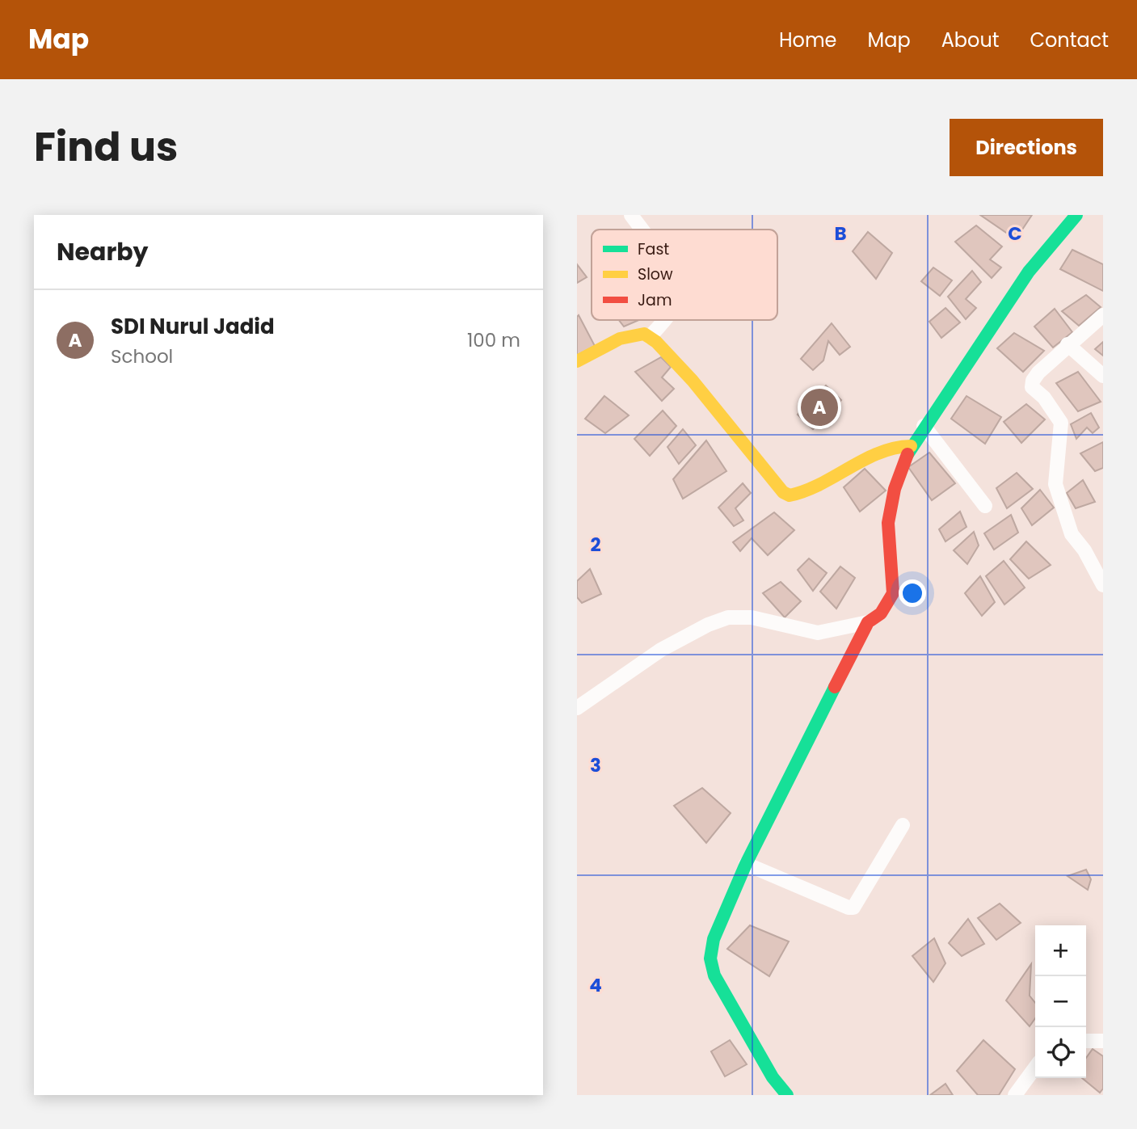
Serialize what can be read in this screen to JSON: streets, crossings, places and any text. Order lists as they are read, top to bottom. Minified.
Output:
{"legend":["Fast","Slow","Jam"],"page":{"header":"Map","nav":["Home","Map","About","Contact"],"title":"Find us","buttons":"Directions","heading":"Nearby","list":[{"mark":"A","name":"SDI Nurul Jadid","note":"School","value":"100 m"}],"pins":"A","map_buttons":["+","−"]},"grid":{"columns":["B","C"],"rows":["2","3","4"]}}
